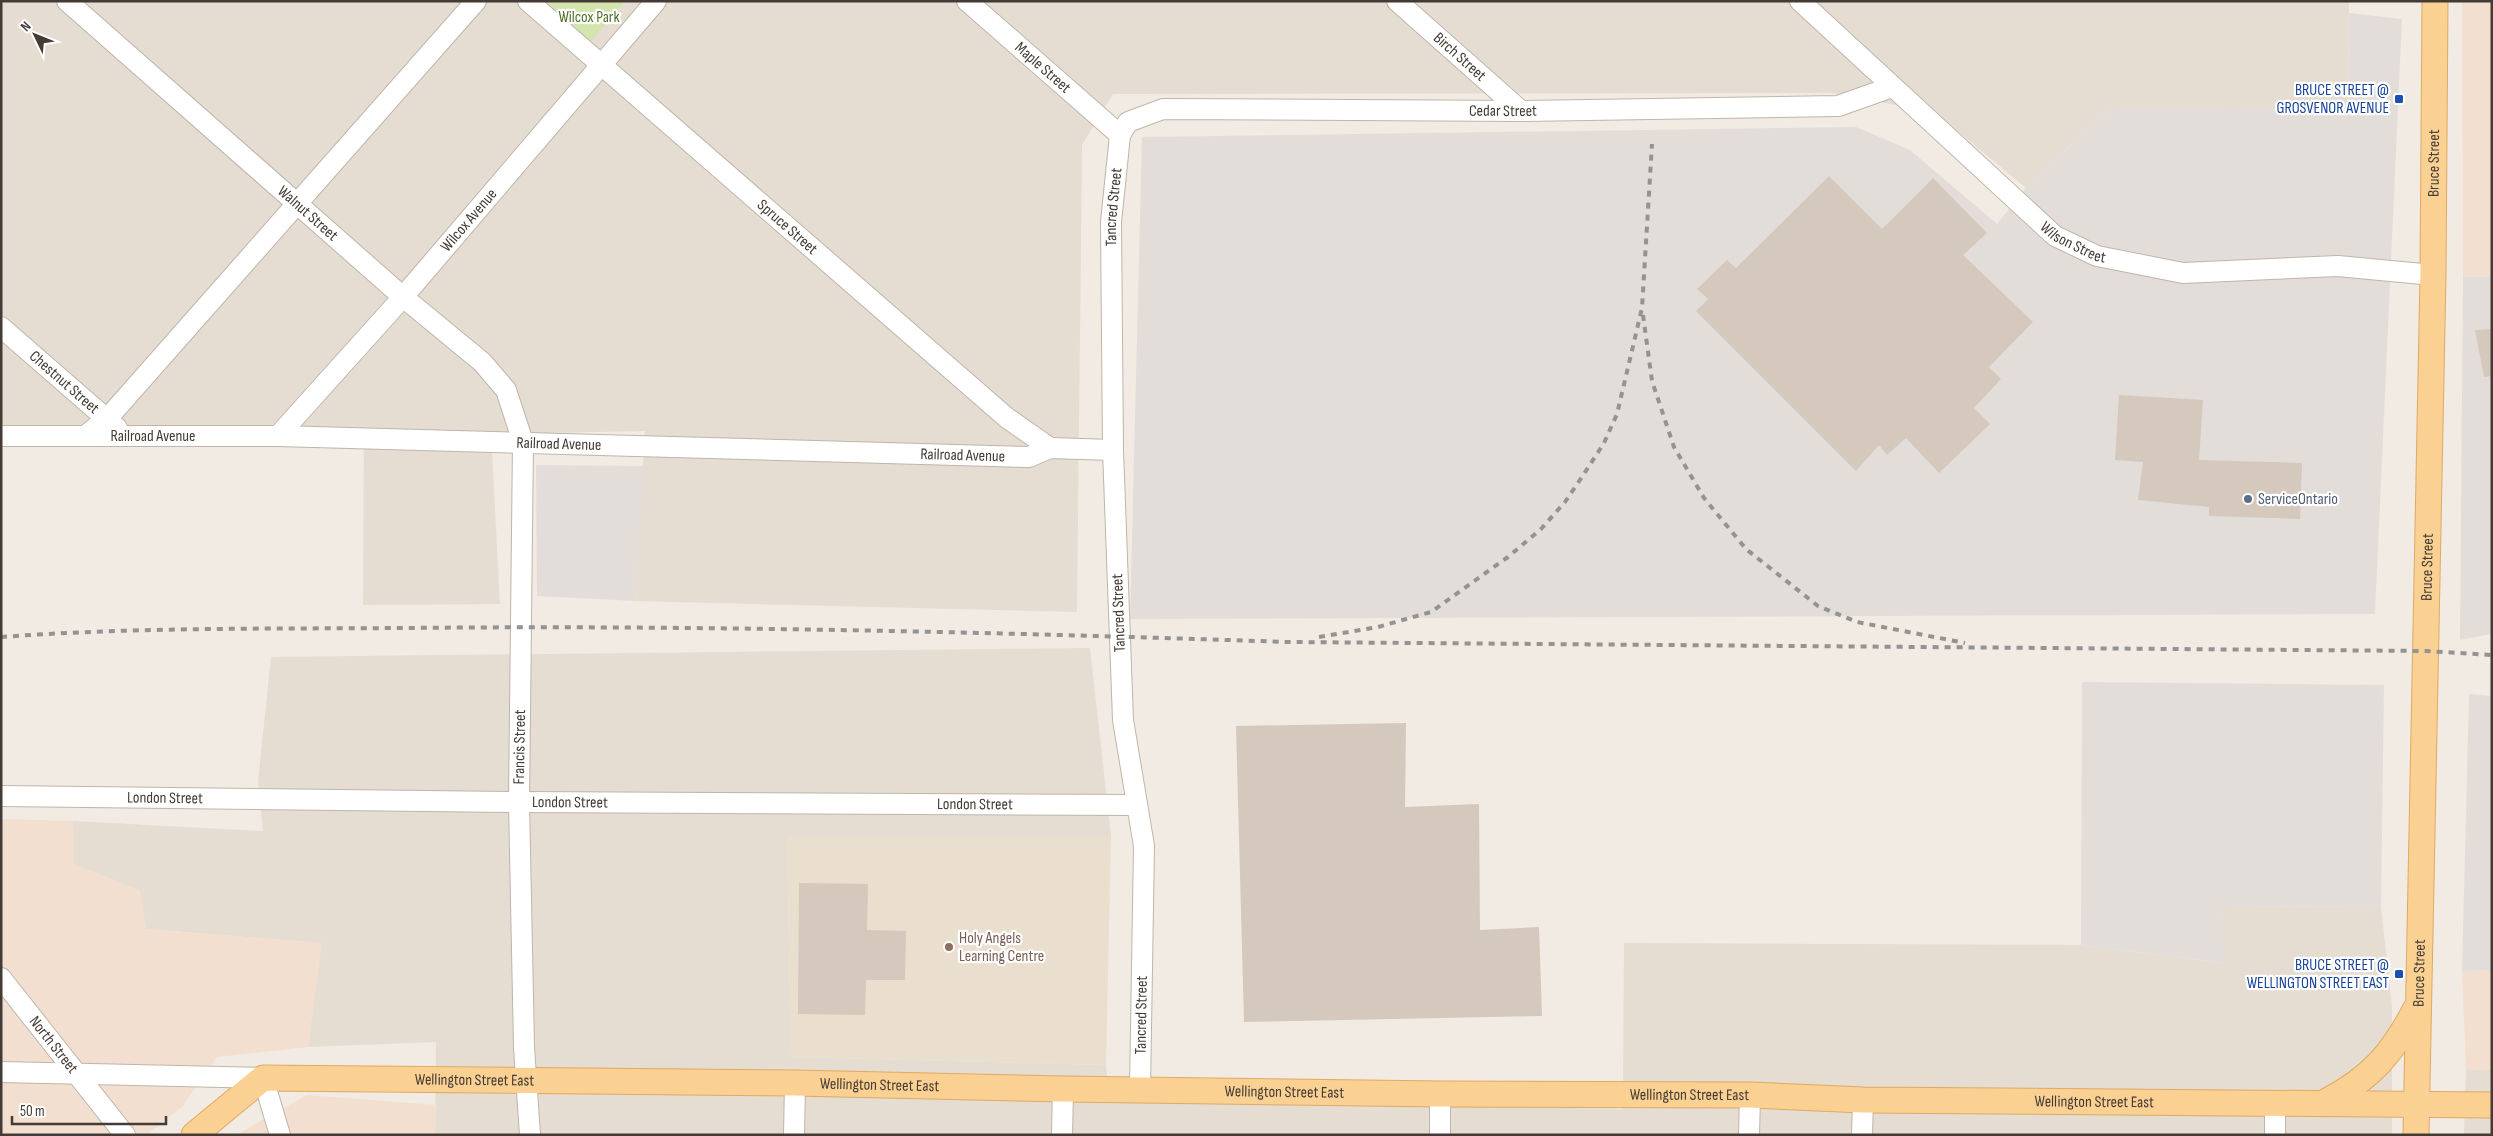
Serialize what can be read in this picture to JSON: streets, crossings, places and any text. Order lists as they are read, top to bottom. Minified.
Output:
{"streets":{"main road":["Bruce Street","Wellington Street East"],"street":["Birch Street","Maple Street","Cedar Street","Tancred Street","Walnut Street","Wilcox Avenue","Spruce Street","Wilson Street","Chestnut Street","Railroad Avenue","Francis Street","London Street","North Street"]},"crossings":[["Birch Street","Cedar Street"],["Maple Street","Cedar Street"],["Maple Street","Tancred Street"],["Cedar Street","Tancred Street"],["Cedar Street","Wilson Street"],["Bruce Street","Wilson Street"],["Bruce Street","Wellington Street East"],["Tancred Street","Railroad Avenue"],["Tancred Street","London Street"],["Tancred Street","Wellington Street East"],["Walnut Street","Wilcox Avenue"],["Walnut Street","Railroad Avenue"],["Walnut Street","Francis Street"],["Wilcox Avenue","Spruce Street"],["Wilcox Avenue","Railroad Avenue"],["Spruce Street","Railroad Avenue"],["Chestnut Street","Railroad Avenue"],["Railroad Avenue","Francis Street"],["Francis Street","London Street"],["Francis Street","Wellington Street East"],["North Street","Wellington Street East"]],"parks":["Wilcox Park"],"places":{"transit":["BRUCE STREET @ GROSVENOR AVENUE","BRUCE STREET @ WELLINGTON STREET EAST"],"other":["ServiceOntario","Holy Angels Learning Centre"]},"scale_bar":"50 m","north":"top left"}
